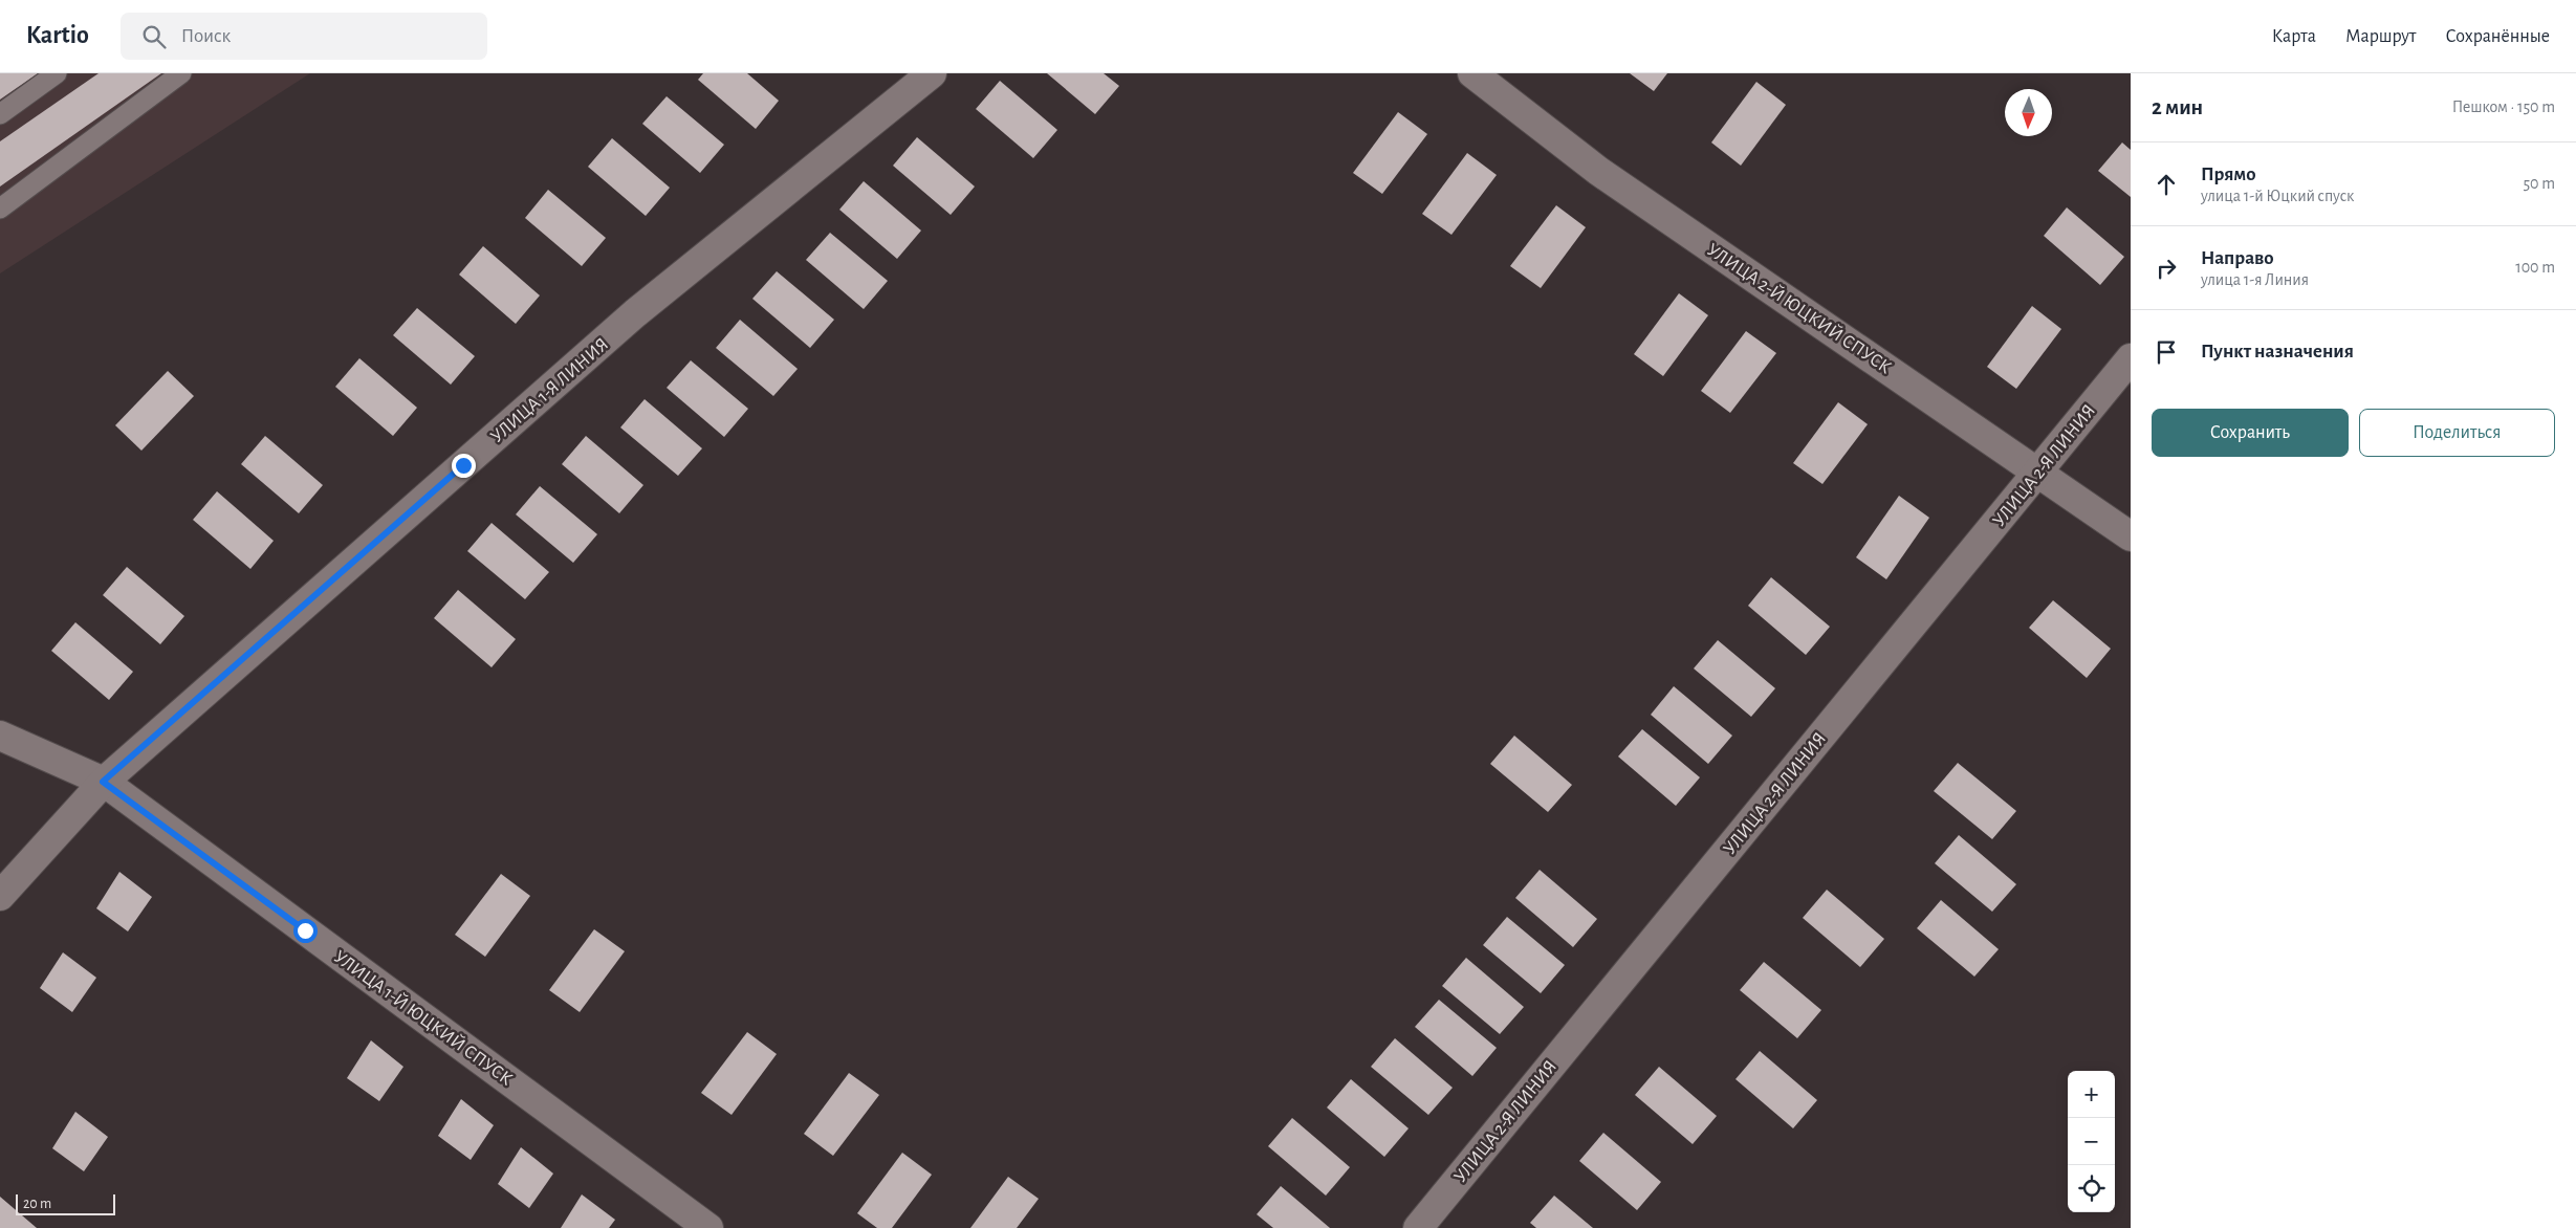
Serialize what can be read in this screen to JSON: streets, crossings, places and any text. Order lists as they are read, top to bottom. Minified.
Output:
{"streets":{"street":["УЛИЦА 2-Й ЮЦКИЙ СПУСК","УЛИЦА 1-Я ЛИНИЯ","УЛИЦА 2-Я ЛИНИЯ","УЛИЦА 1-Й ЮЦКИЙ СПУСК"]},"crossings":[["УЛИЦА 2-Й ЮЦКИЙ СПУСК","УЛИЦА 2-Я ЛИНИЯ"],["УЛИЦА 1-Я ЛИНИЯ","УЛИЦА 1-Й ЮЦКИЙ СПУСК"]],"scale_bar":"20 m","north":"bottom","page":{"header":"Kartio","search":"Поиск","nav":["Карта","Маршрут","Сохранённые"],"heading":["2 мин","Пешком · 150 m"],"list":[["Прямо","улица 1-й Юцкий спуск","50 m"],["Направо","улица 1-я Линия","100 m"],"Пункт назначения"],"buttons":["Сохранить","Поделиться"],"map_buttons":["+","−"],"scale":"20 m"}}
